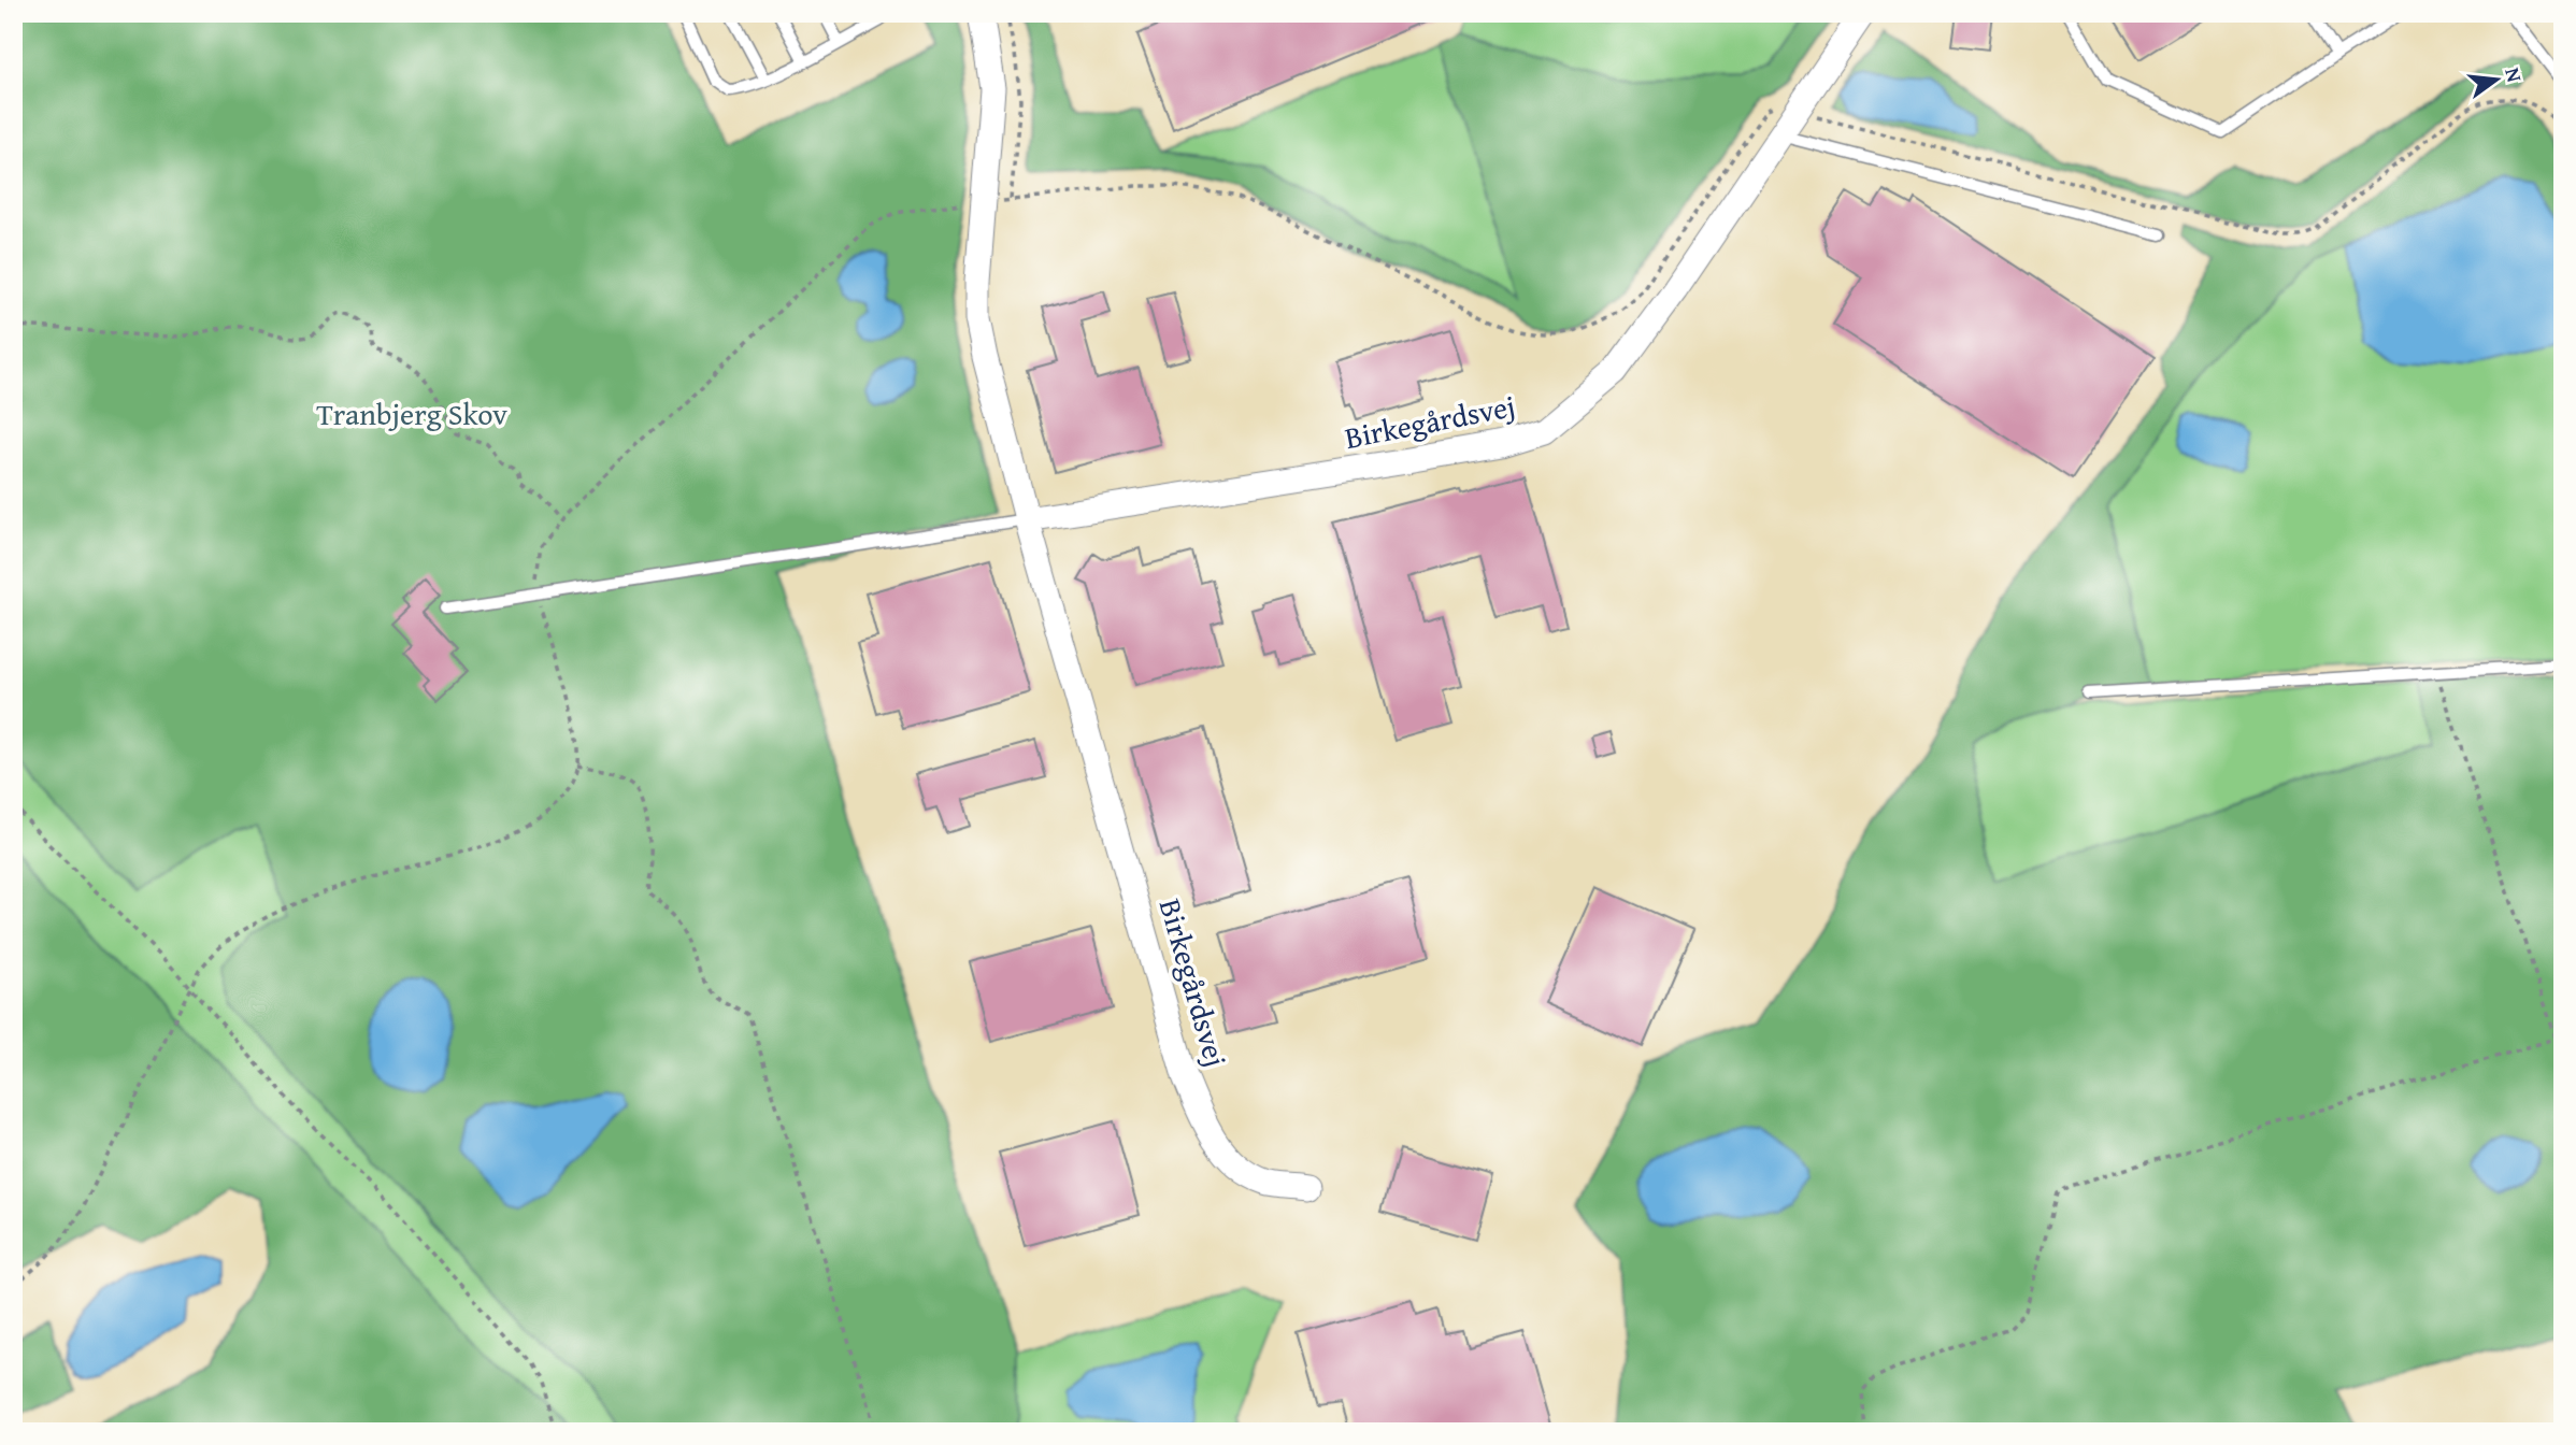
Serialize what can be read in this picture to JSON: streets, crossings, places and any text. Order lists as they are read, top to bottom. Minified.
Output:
{"streets":{"street":["Birkegårdsvej"]},"parks":["Tranbjerg Skov"],"north":"right"}
